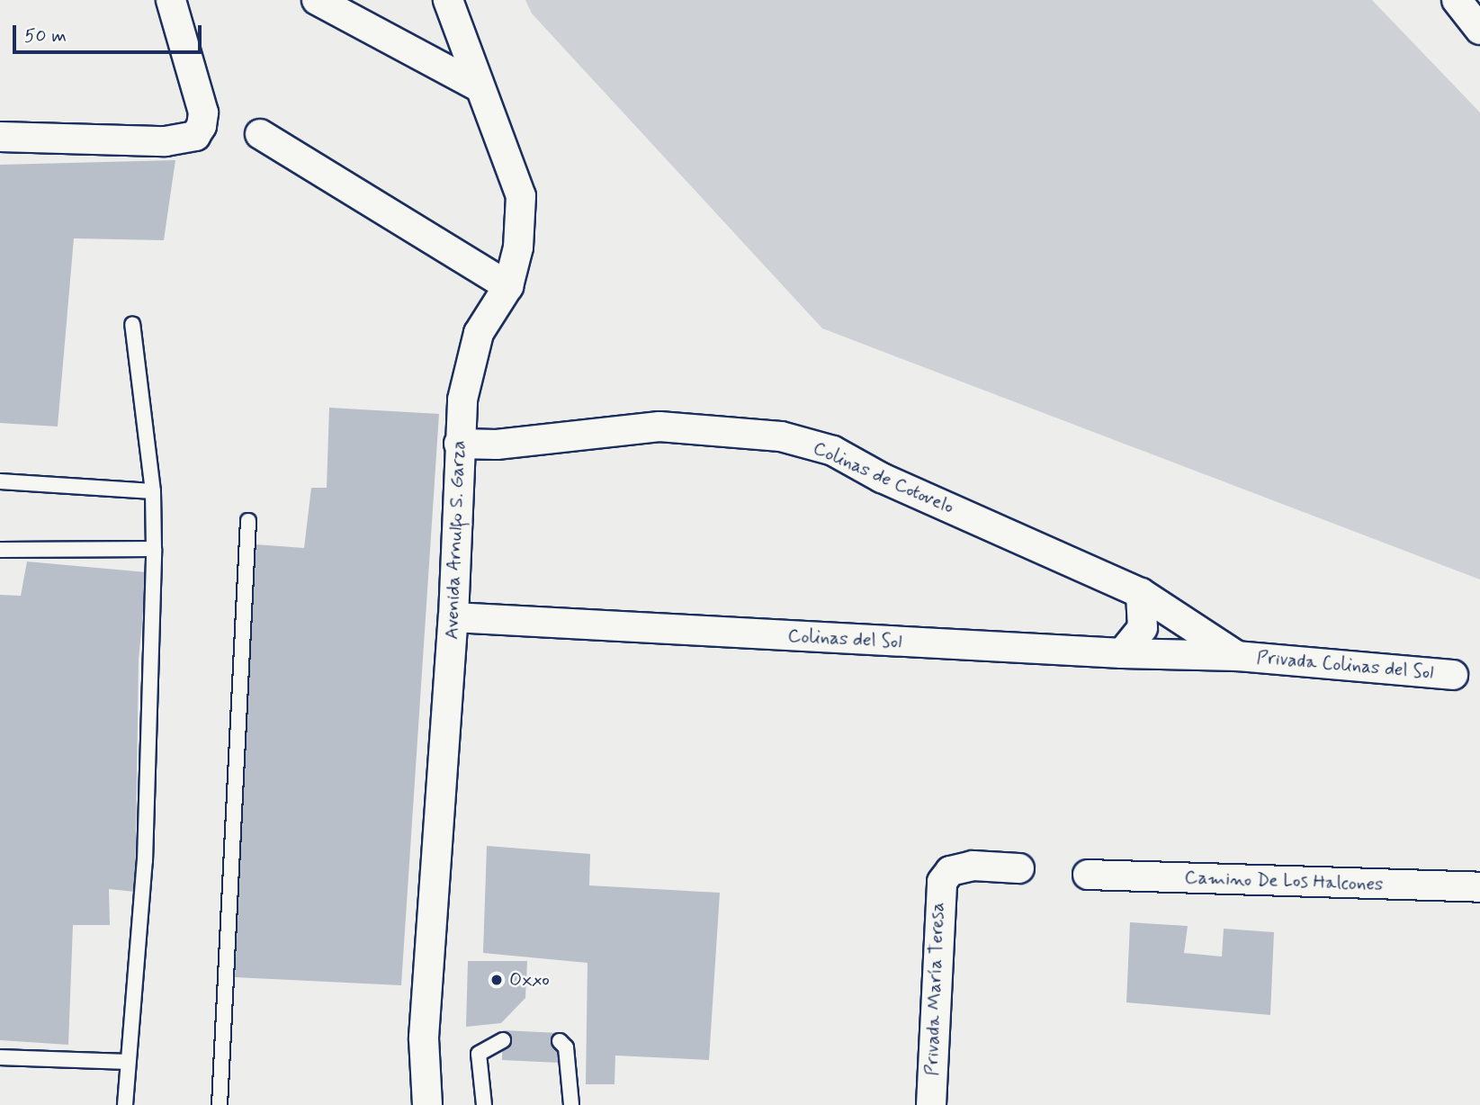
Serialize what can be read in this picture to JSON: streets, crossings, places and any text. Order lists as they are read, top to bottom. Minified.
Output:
{"streets":{"street":["Colinas de Cotovelo","Avenida Arnulfo S. Garza","Colinas del Sol","Privada Colinas del Sol","Camino De Los Halcones","Privada María Teresa"]},"crossings":[["Colinas de Cotovelo","Avenida Arnulfo S. Garza"],["Colinas de Cotovelo","Colinas del Sol"],["Colinas de Cotovelo","Privada Colinas del Sol"],["Avenida Arnulfo S. Garza","Colinas del Sol"],["Colinas del Sol","Privada Colinas del Sol"]],"places":["Oxxo"],"scale_bar":"50 m"}
